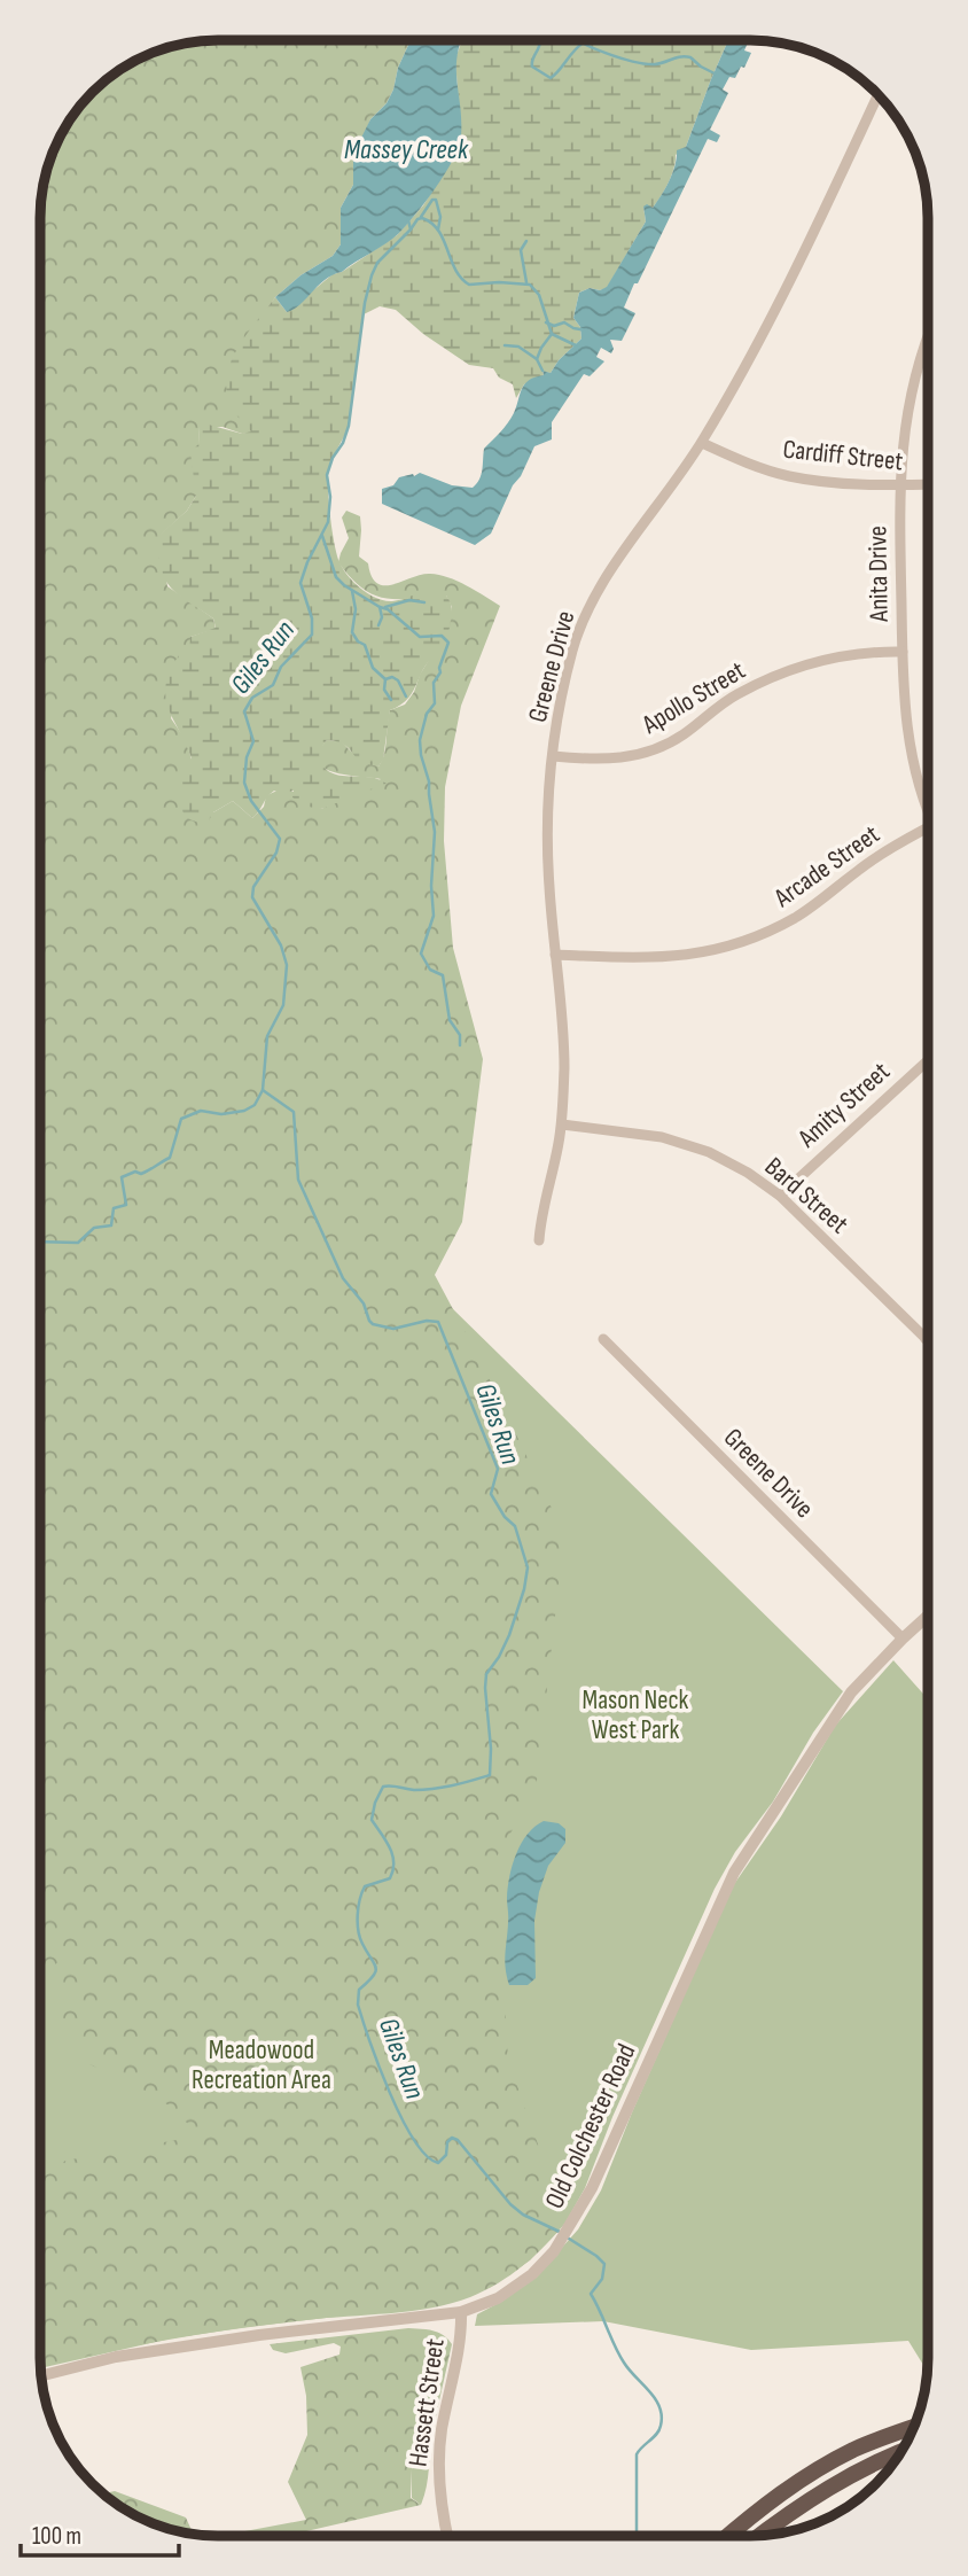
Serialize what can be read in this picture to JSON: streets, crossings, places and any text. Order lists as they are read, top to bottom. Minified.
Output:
{"streets":{"street":["Cardiff Street","Anita Drive","Greene Drive","Apollo Street","Arcade Street","Amity Street","Bard Street","Old Colchester Road","Hassett Street"]},"crossings":[["Cardiff Street","Anita Drive"],["Cardiff Street","Greene Drive"],["Anita Drive","Apollo Street"],["Greene Drive","Apollo Street"],["Greene Drive","Arcade Street"],["Greene Drive","Bard Street"],["Greene Drive","Old Colchester Road"],["Amity Street","Bard Street"],["Old Colchester Road","Hassett Street"]],"water":["Massey Creek","Giles Run"],"parks":["Mason Neck West Park","Meadowood Recreation Area"],"scale_bar":"100 m"}
